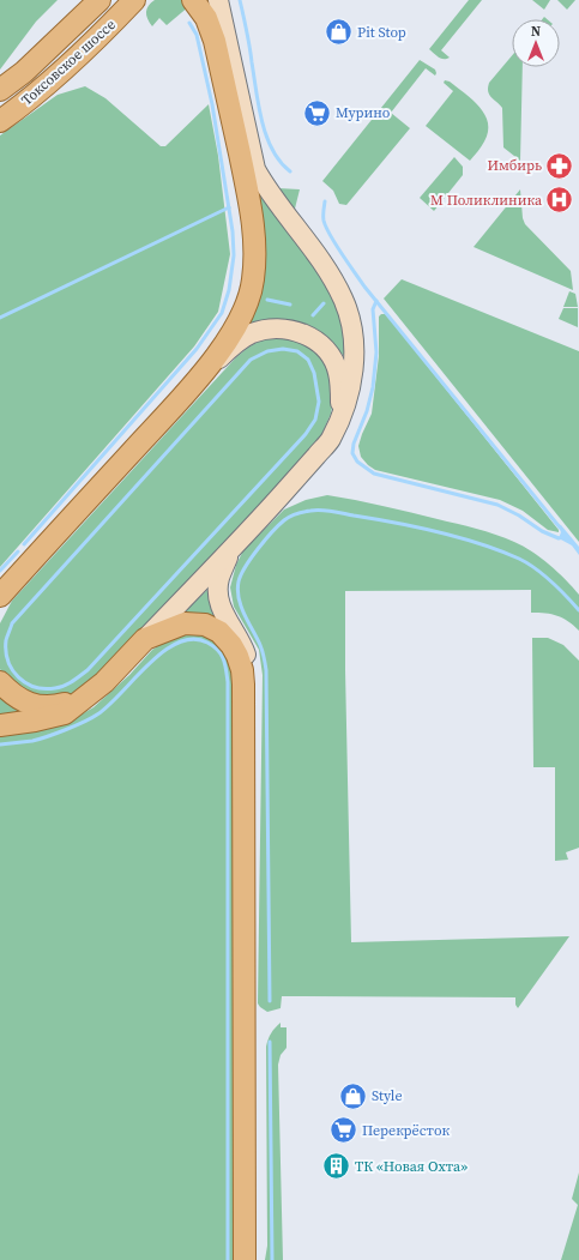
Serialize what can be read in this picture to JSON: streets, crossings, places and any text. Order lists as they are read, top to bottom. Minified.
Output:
{"streets":{"main road":["Токсовское шоссе"]},"places":{"shop":["Pit Stop","Style"],"supermarket":["Мурино","Перекрёсток"],"pharmacy":["Имбирь"],"hospital":["М Поликлиника"],"building":["ТК «Новая Охта»"]},"north":"top"}
